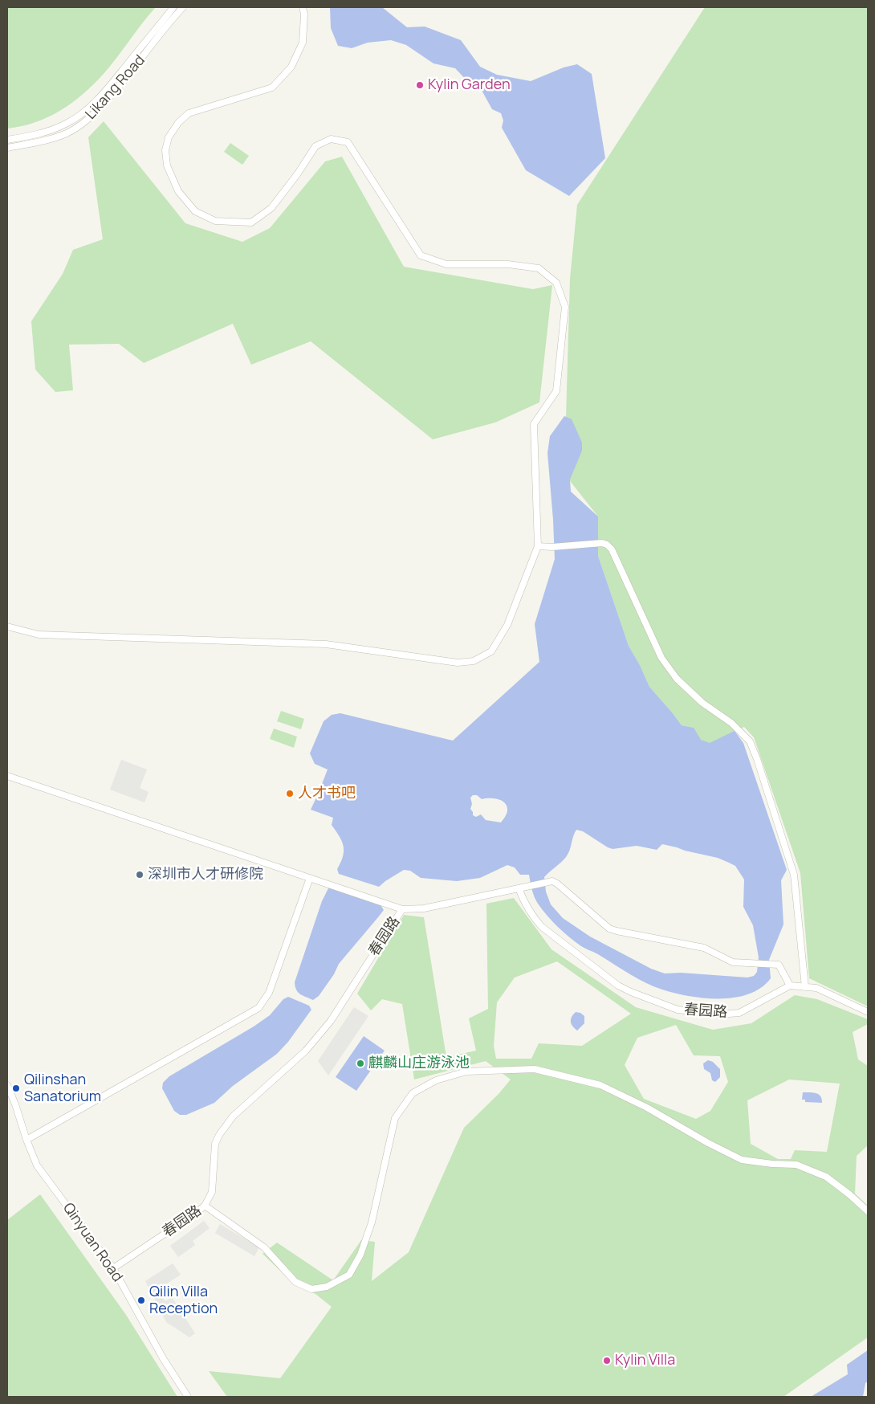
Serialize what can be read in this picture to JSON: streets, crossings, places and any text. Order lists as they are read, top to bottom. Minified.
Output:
{"streets":{"street":["Likang Road","春园路","Qinyuan Road"]},"crossings":[["春园路","Qinyuan Road"]],"places":["Kylin Garden","人才书吧","深圳市人才研修院","麒麟山庄游泳池","Qilinshan Sanatorium","Qilin Villa Reception","Kylin Villa"]}
